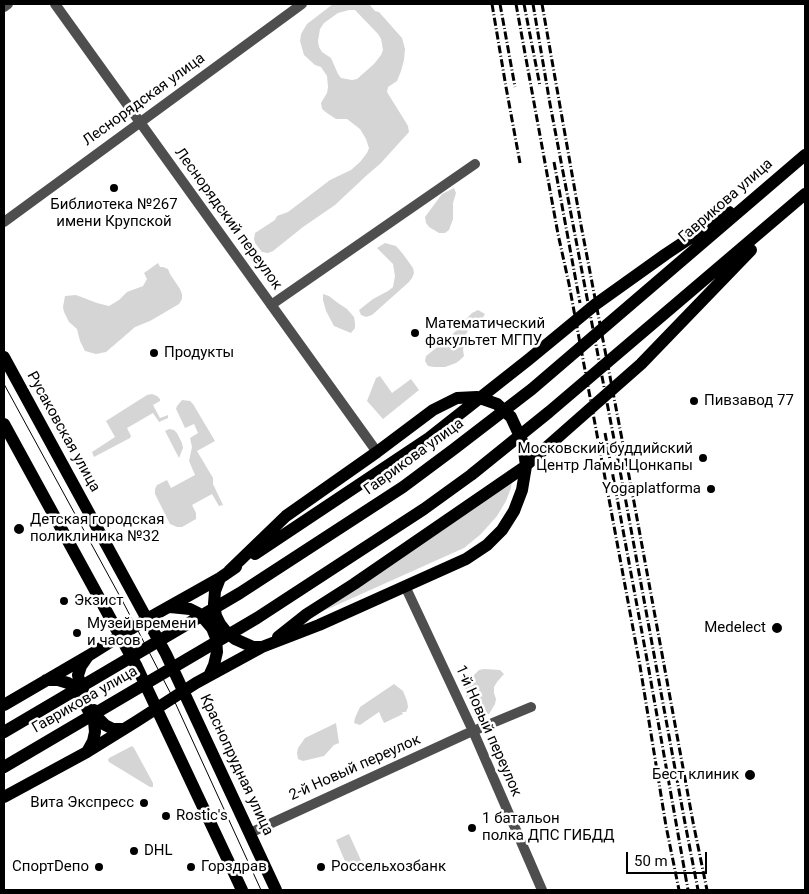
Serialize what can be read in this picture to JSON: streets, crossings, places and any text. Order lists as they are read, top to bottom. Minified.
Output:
{"streets":{"main road":["Гаврикова улица","Русаковская улица","Краснопрудная улица"],"street":["Леснорядская улица","Леснорядский переулок","1-й Новый переулок","2-й Новый переулок"]},"crossings":[["Леснорядская улица","Леснорядский переулок"],["Русаковская улица","Краснопрудная улица"],["1-й Новый переулок","2-й Новый переулок"],["Краснопрудная улица","2-й Новый переулок"]],"places":["Библиотека №267 имени Крупской","Математический факультет МГПУ","Продукты","Пивзавод 77","Московский буддийский Центр Ламы Цонкапы","Yogaplatforma","Детская городская поликлиника №32","Экзист","Medelect","Музей времени и часов","Бест клиник","Вита Экспресс","Rostic's","1 батальон полка ДПС ГИБДД","DHL","СпортDепо","Горздрав","Россельхозбанк"],"scale_bar":"50 m"}
